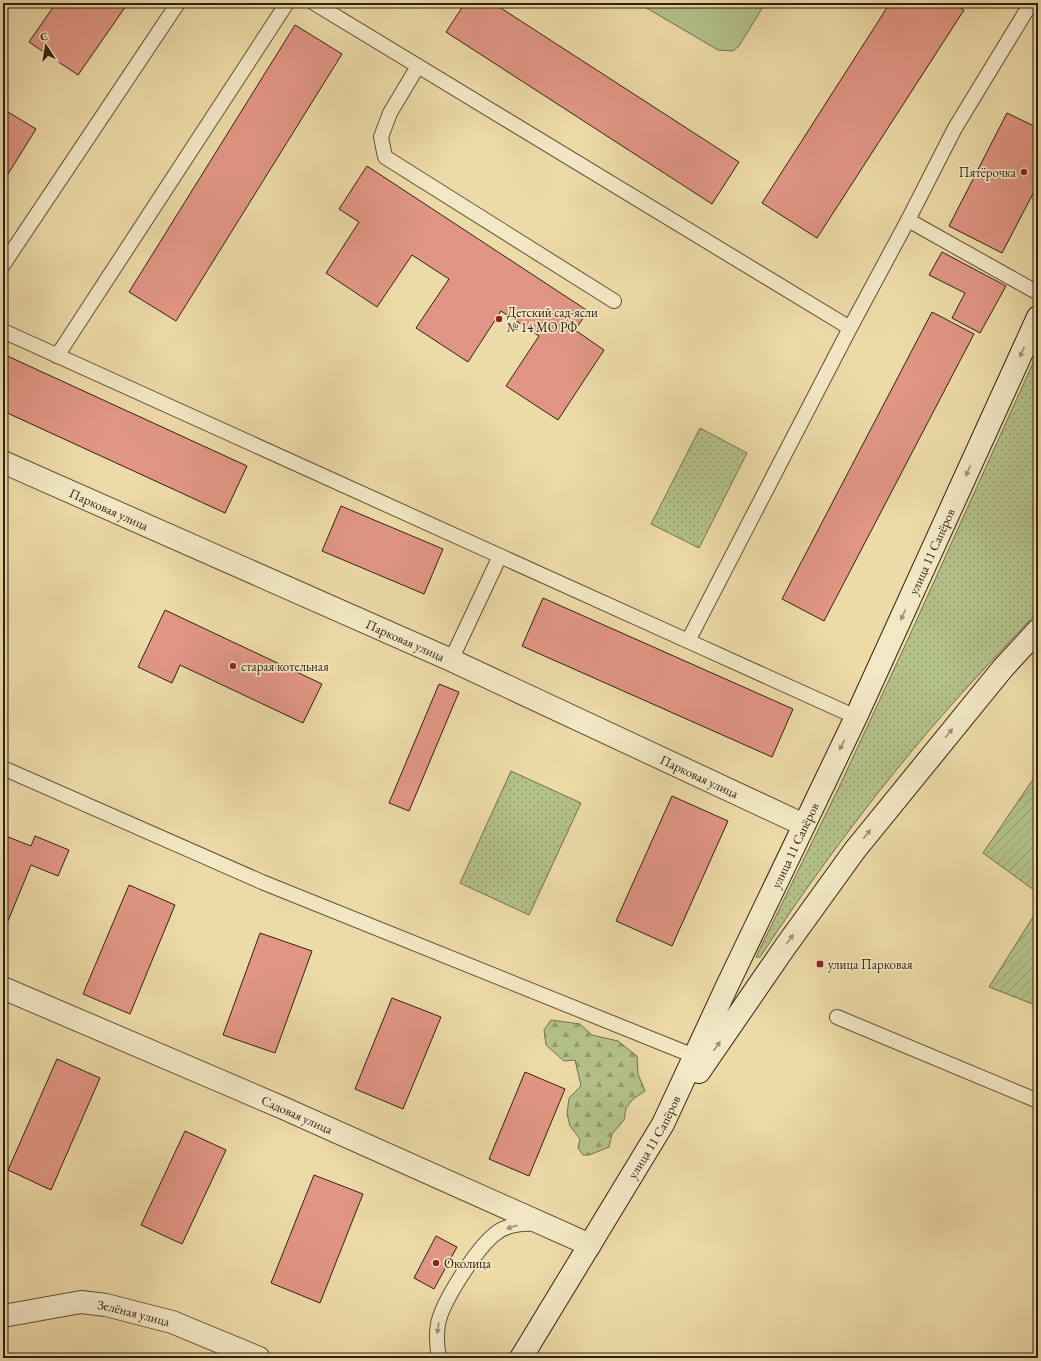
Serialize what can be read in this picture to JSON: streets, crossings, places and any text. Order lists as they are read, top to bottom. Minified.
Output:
{"streets":{"main road":["Парковая улица","улица 11 Сапёров","Садовая улица","Зелёная улица"]},"crossings":[["Парковая улица","улица 11 Сапёров"],["улица 11 Сапёров","Садовая улица"]],"places":{"other":["Пятёрочка","Детский сад-ясли № 14 МО РФ","старая котельная","Околица"],"transit":["улица Парковая"]},"north":"top"}
